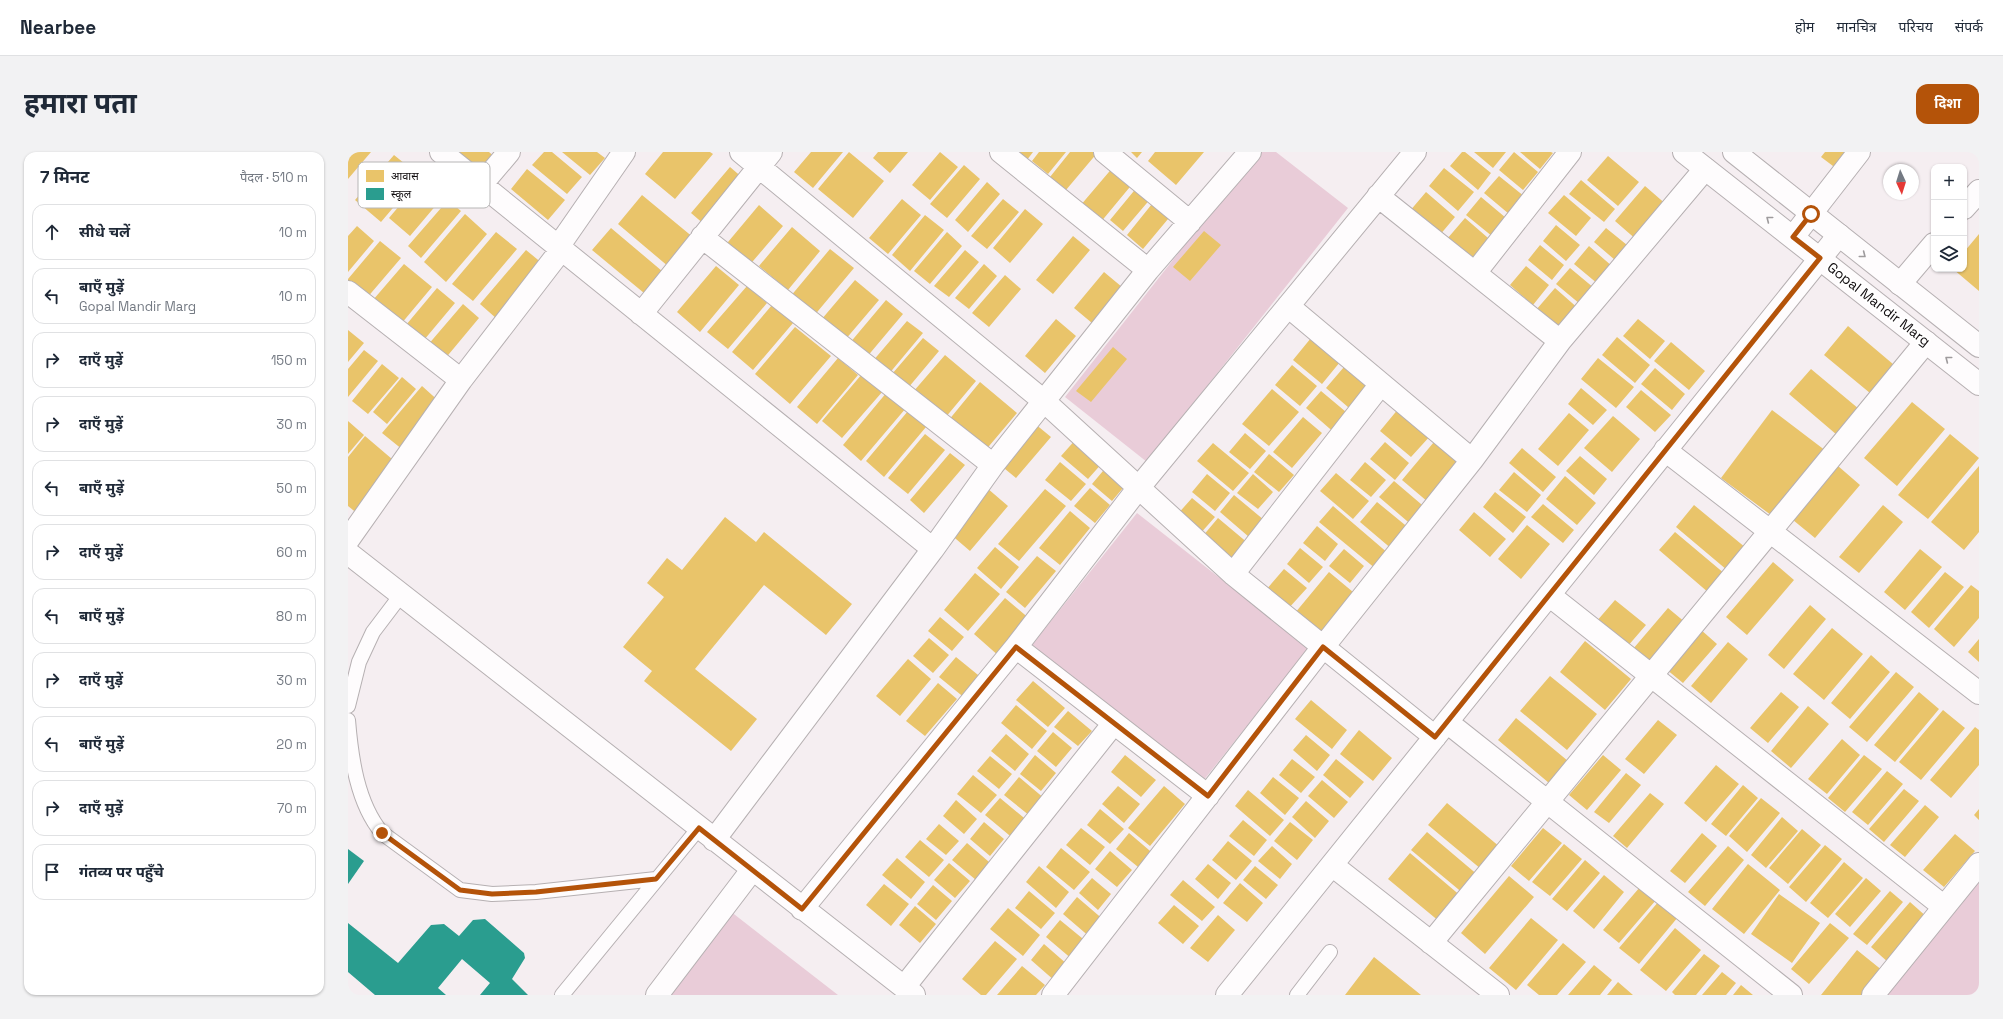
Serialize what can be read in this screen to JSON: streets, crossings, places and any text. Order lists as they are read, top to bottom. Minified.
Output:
{"streets":{"street":["Gopal Mandir Marg"]},"legend":["आवास","स्कूल"],"north":"bottom","page":{"header":"Nearbee","nav":["होम","मानचित्र","परिचय","संपर्क"],"buttons":"दिशा","title":"हमारा पता","heading":["7 मिनट","पैदल · 510 m"],"map_buttons":["+","−"],"list":[["सीधे चलें","10 m"],["बाएँ मुड़ें","Gopal Mandir Marg","10 m"],["दाएँ मुड़ें","150 m"],["दाएँ मुड़ें","30 m"],["बाएँ मुड़ें","50 m"],["दाएँ मुड़ें","60 m"],["बाएँ मुड़ें","80 m"],["दाएँ मुड़ें","30 m"],["बाएँ मुड़ें","20 m"],["दाएँ मुड़ें","70 m"],"गंतव्य पर पहुँचे"]}}
